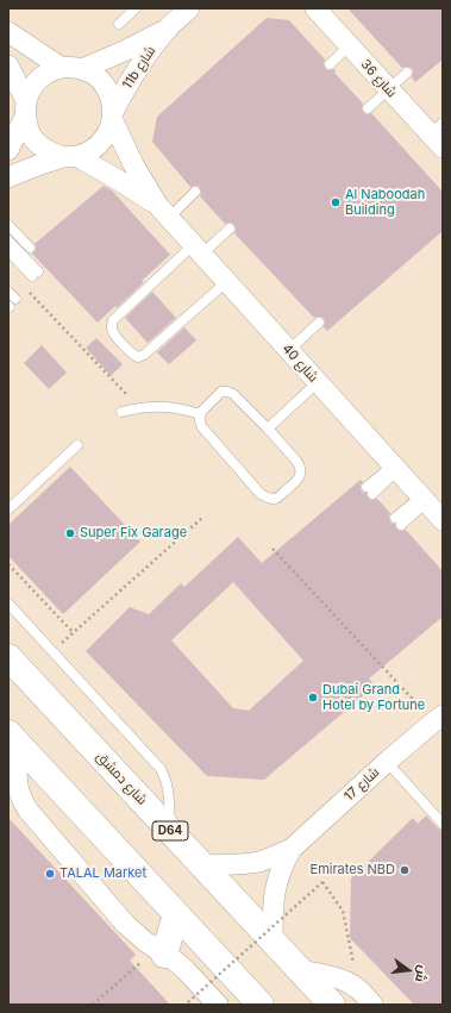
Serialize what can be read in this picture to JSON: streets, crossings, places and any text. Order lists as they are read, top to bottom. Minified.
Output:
{"streets":{"main road":["شارع دمشق","D64"],"street":["11b شارع","شارع 36","شارع 40","شارع 17"]},"crossings":[["11b شارع","شارع 40"],["شارع دمشق","شارع 17"]],"places":["Al Naboodah Building","Super Fix Garage","Dubai Grand Hotel by Fortune","Emirates NBD","TALAL Market"],"north":"right"}
